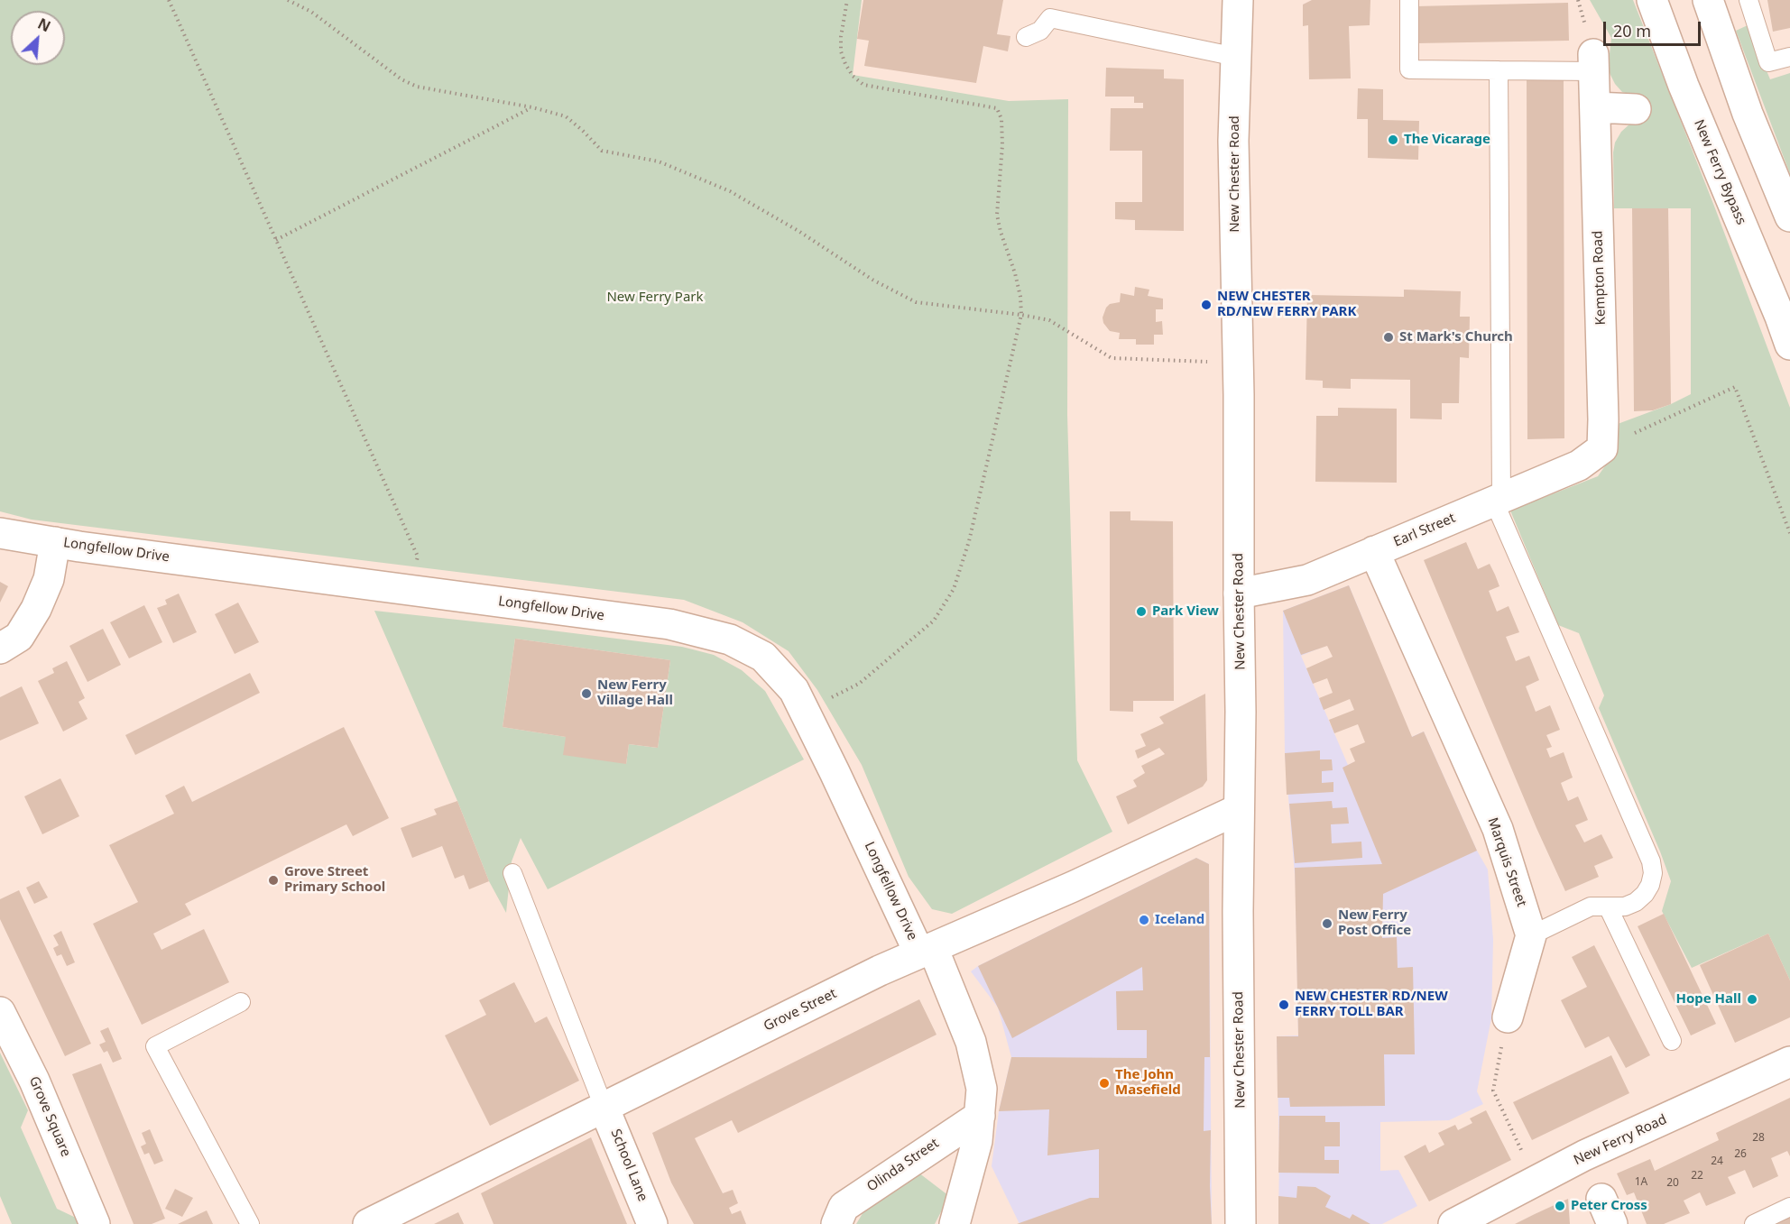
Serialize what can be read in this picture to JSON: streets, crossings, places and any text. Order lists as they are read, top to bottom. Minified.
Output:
{"streets":{"main road":["New Ferry Bypass","New Chester Road","Kempton Road","Earl Street","Longfellow Drive","Marquis Street","Grove Street","Grove Square","New Ferry Road","School Lane","Olinda Street"]},"crossings":[["New Chester Road","Earl Street"],["New Chester Road","Grove Street"],["Kempton Road","Earl Street"],["Earl Street","Marquis Street"],["Longfellow Drive","Grove Street"],["Grove Street","School Lane"]],"parks":["New Ferry Park"],"places":["The Vicarage","NEW CHESTER RD/NEW FERRY PARK","St Mark's Church","Park View","New Ferry Village Hall","Grove Street Primary School","Iceland","New Ferry Post Office","Hope Hall","NEW CHESTER RD/NEW FERRY TOLL BAR","The John Masefield","Peter Cross"],"house_numbers":["28","26","24","22","1A","20"],"scale_bar":"20 m","north":"top right"}
